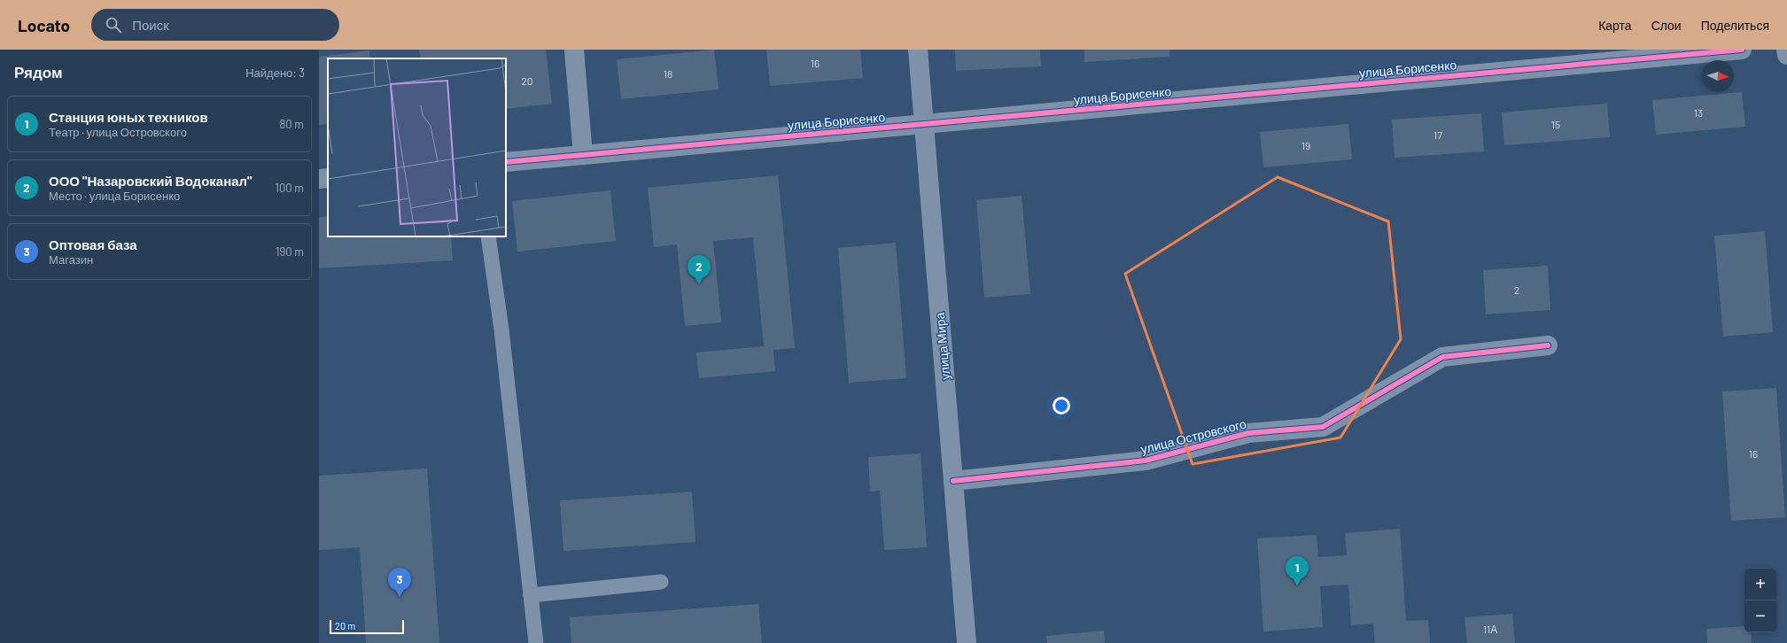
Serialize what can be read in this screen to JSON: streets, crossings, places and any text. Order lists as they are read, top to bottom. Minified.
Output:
{"streets":{"street":["улица Борисенко","улица Мира","улица Островского"]},"crossings":[["улица Борисенко","улица Мира"],["улица Мира","улица Островского"]],"house_numbers":["16","18","20","13","15","17","19","2","16","11А"],"scale_bar":"20 m","north":"right","page":{"header":"Locato","search":"Поиск","nav":["Карта","Слои","Поделиться"],"heading":["Рядом","Найдено: 3"],"list":[{"mark":"1","name":"Станция юных техников","note":"Театр · улица Островского","value":"80 m"},{"mark":"2","name":"ООО \"Назаровский Водоканал\"","note":"Место · улица Борисенко","value":"100 m"},{"mark":"3","name":"Оптовая база","note":"Магазин","value":"190 m"}],"pins":["2","1","3"],"map_buttons":["+","−"],"scale":"20 m"}}
